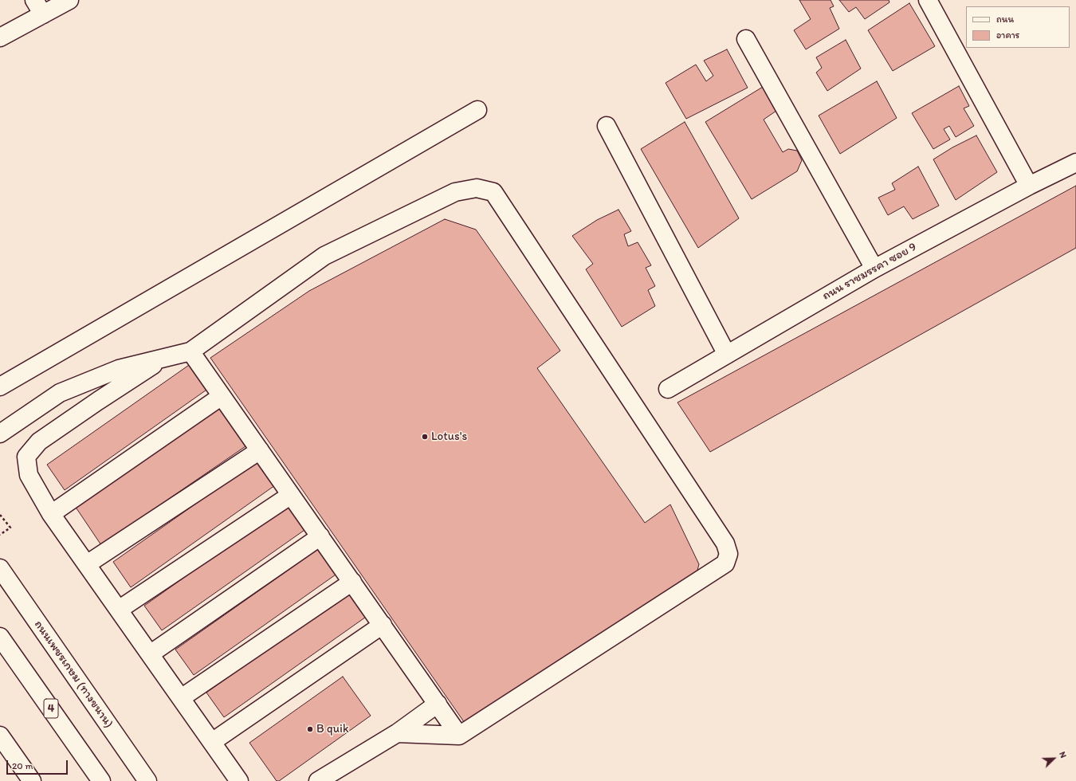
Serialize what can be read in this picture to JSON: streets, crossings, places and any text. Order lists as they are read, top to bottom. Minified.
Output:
{"streets":{"main road":["ถนน ราชมรรคา ซอย 9","ถนนเพชรเกษม (ทางขนาน)","4"]},"places":["Lotus's","B quik"],"legend":["ถนน","อาคาร"],"scale_bar":"20 m","north":"top right"}
